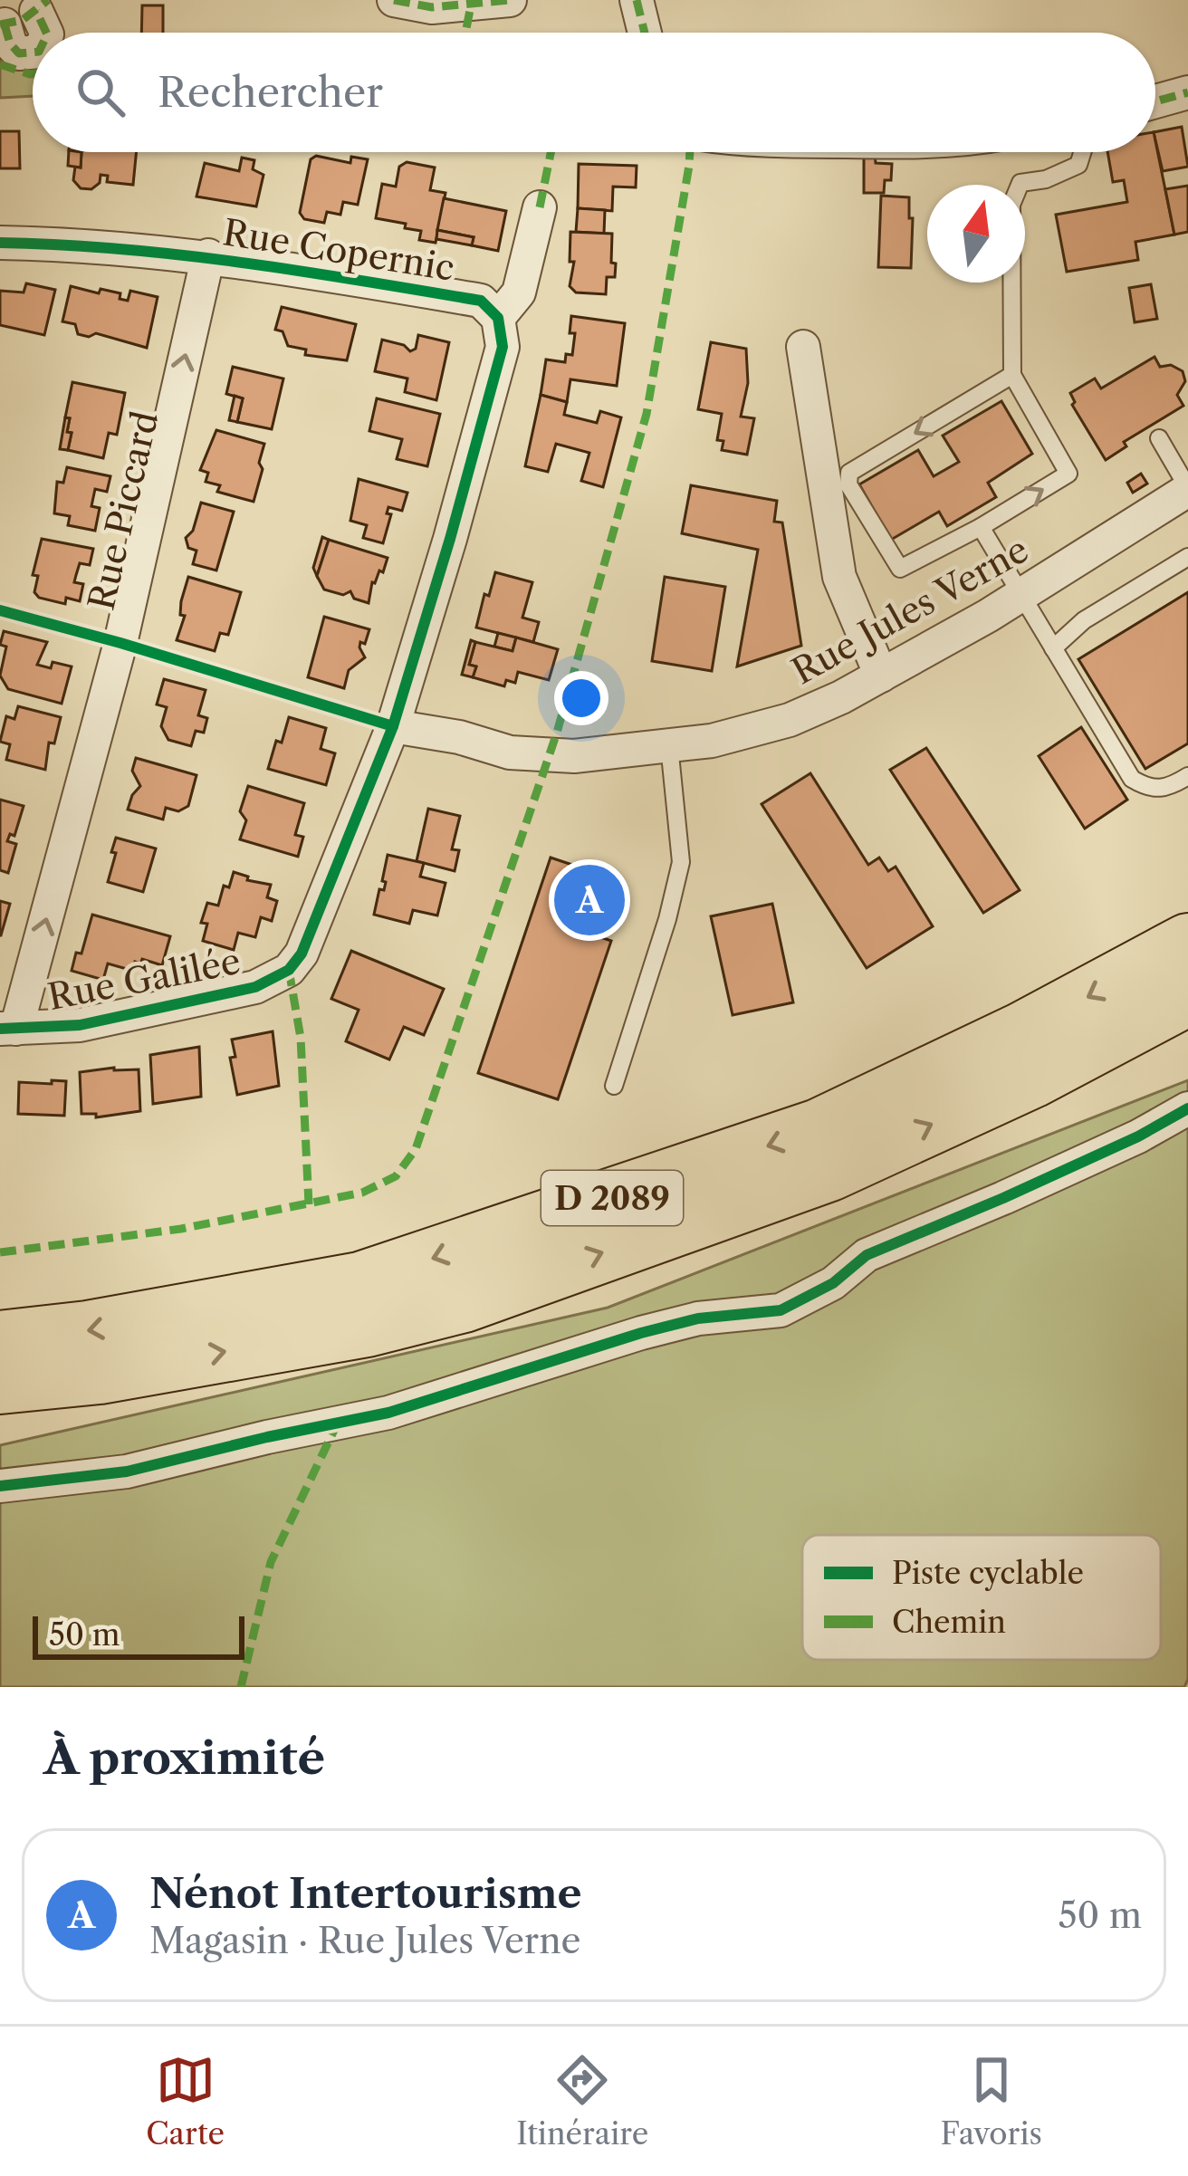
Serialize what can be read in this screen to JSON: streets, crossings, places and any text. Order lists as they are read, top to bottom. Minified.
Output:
{"streets":{"highway":["D 2089"],"street":["Rue Copernic","Rue Piccard","Rue Jules Verne","Rue Galilée"]},"crossings":[["Rue Copernic","Rue Piccard"],["Rue Piccard","Rue Galilée"],["Rue Jules Verne","Rue Galilée"]],"one_way":["Rue Piccard"],"legend":["Piste cyclable","Chemin"],"scale_bar":"50 m","north":"top","page":{"search":"Rechercher","pins":"A","scale":"50 m","heading":"À proximité","list":[{"mark":"A","name":"Nénot Intertourisme","note":"Magasin · Rue Jules Verne","value":"50 m"}],"nav":["Carte","Itinéraire","Favoris"]}}
